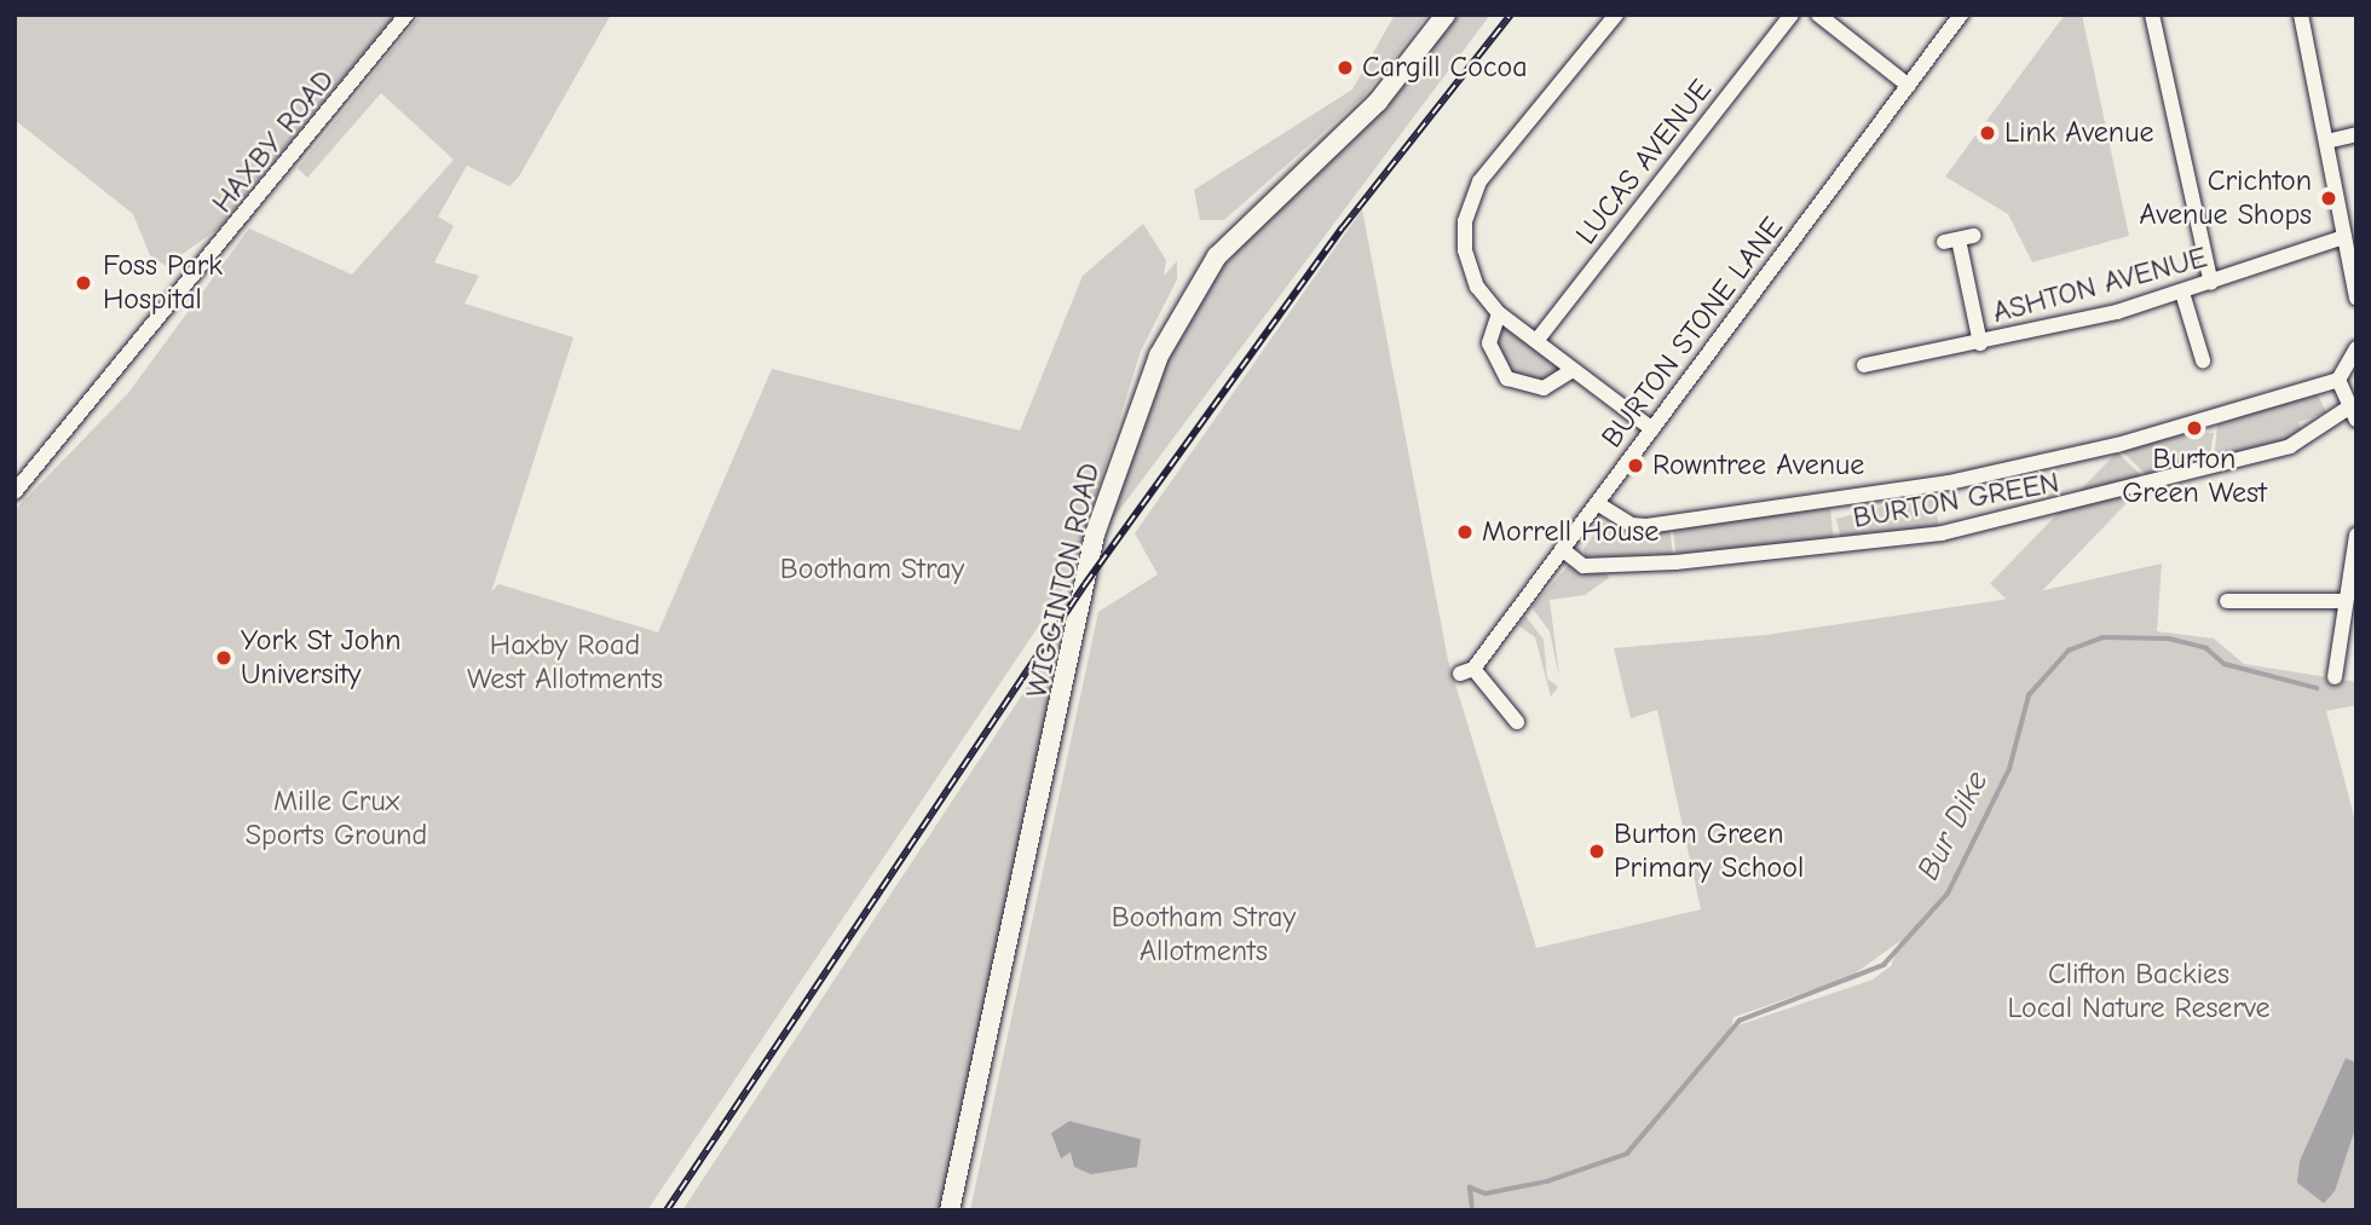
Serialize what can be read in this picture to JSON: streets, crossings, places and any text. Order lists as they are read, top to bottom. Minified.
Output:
{"streets":{"main road":["WIGGINTON ROAD"],"street":["HAXBY ROAD","LUCAS AVENUE","ASHTON AVENUE","BURTON STONE LANE","BURTON GREEN"]},"crossings":[["BURTON STONE LANE","BURTON GREEN"]],"water":["Bur Dike"],"parks":["Bootham Stray","Haxby Road West Allotments","Mille Crux Sports Ground","Bootham Stray Allotments","Clifton Backies Local Nature Reserve"],"places":["Cargill Cocoa","Link Avenue","Crichton Avenue Shops","Foss Park Hospital","Burton Green West","Rowntree Avenue","Morrell House","York St John University","Burton Green Primary School"]}
